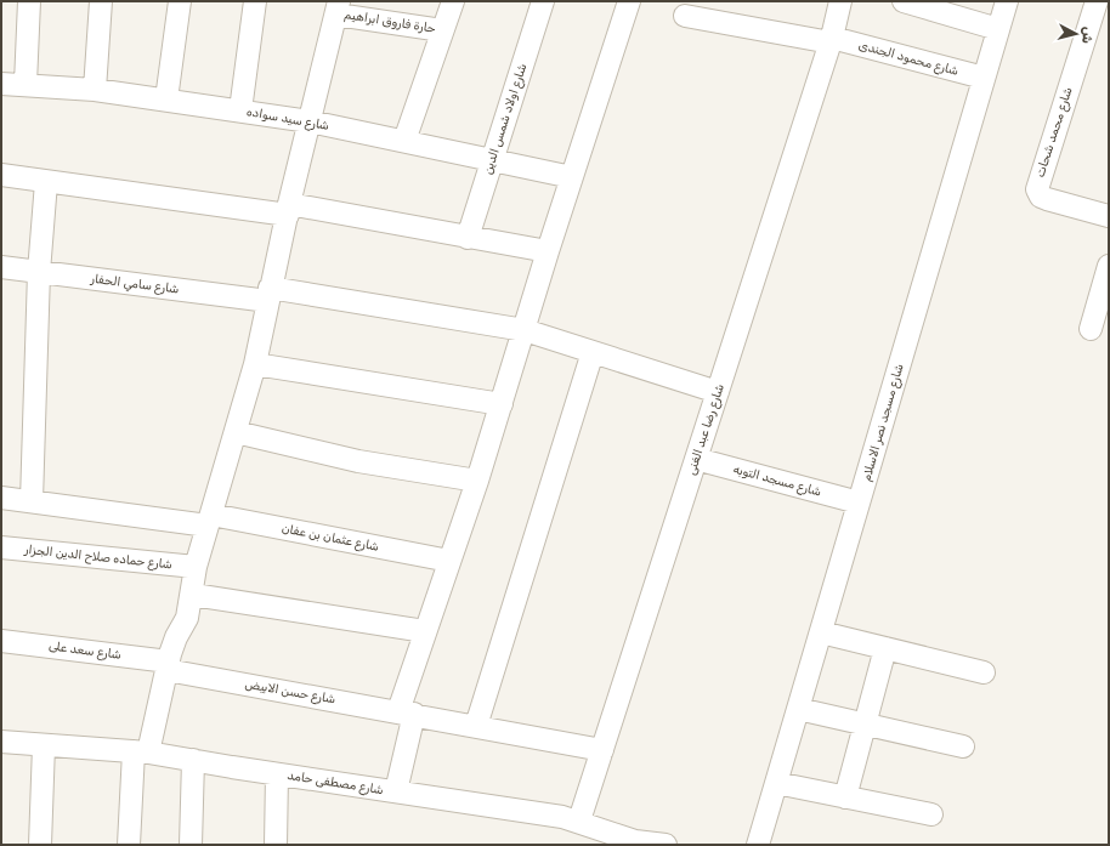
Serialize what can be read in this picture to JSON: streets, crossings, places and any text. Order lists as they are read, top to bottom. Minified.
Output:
{"streets":{"street":["حارة فاروق ابراهيم","شارع محمود الجندى","شارع سيد سواده","شارع اولاد شمس الدين","شارع محمد شحات","شارع سامي الحفار","شارع مسجد نصر الاسلام","شارع رضا عبد الغنى","شارع مسجد التوبه","شارع عثمان بن عفان","شارع حماده صلاح الدين الجزار","شارع سعد على","شارع حسن الابيض","شارع مصطفى حامد"]},"crossings":[["شارع محمود الجندى","شارع مسجد نصر الاسلام"],["شارع محمود الجندى","شارع رضا عبد الغنى"],["شارع سيد سواده","شارع اولاد شمس الدين"],["شارع سامي الحفار","شارع رضا عبد الغنى"],["شارع مسجد نصر الاسلام","شارع مسجد التوبه"],["شارع رضا عبد الغنى","شارع مسجد التوبه"],["شارع رضا عبد الغنى","شارع حسن الابيض"],["شارع رضا عبد الغنى","شارع مصطفى حامد"],["شارع سعد على","شارع حسن الابيض"]],"north":"right"}
